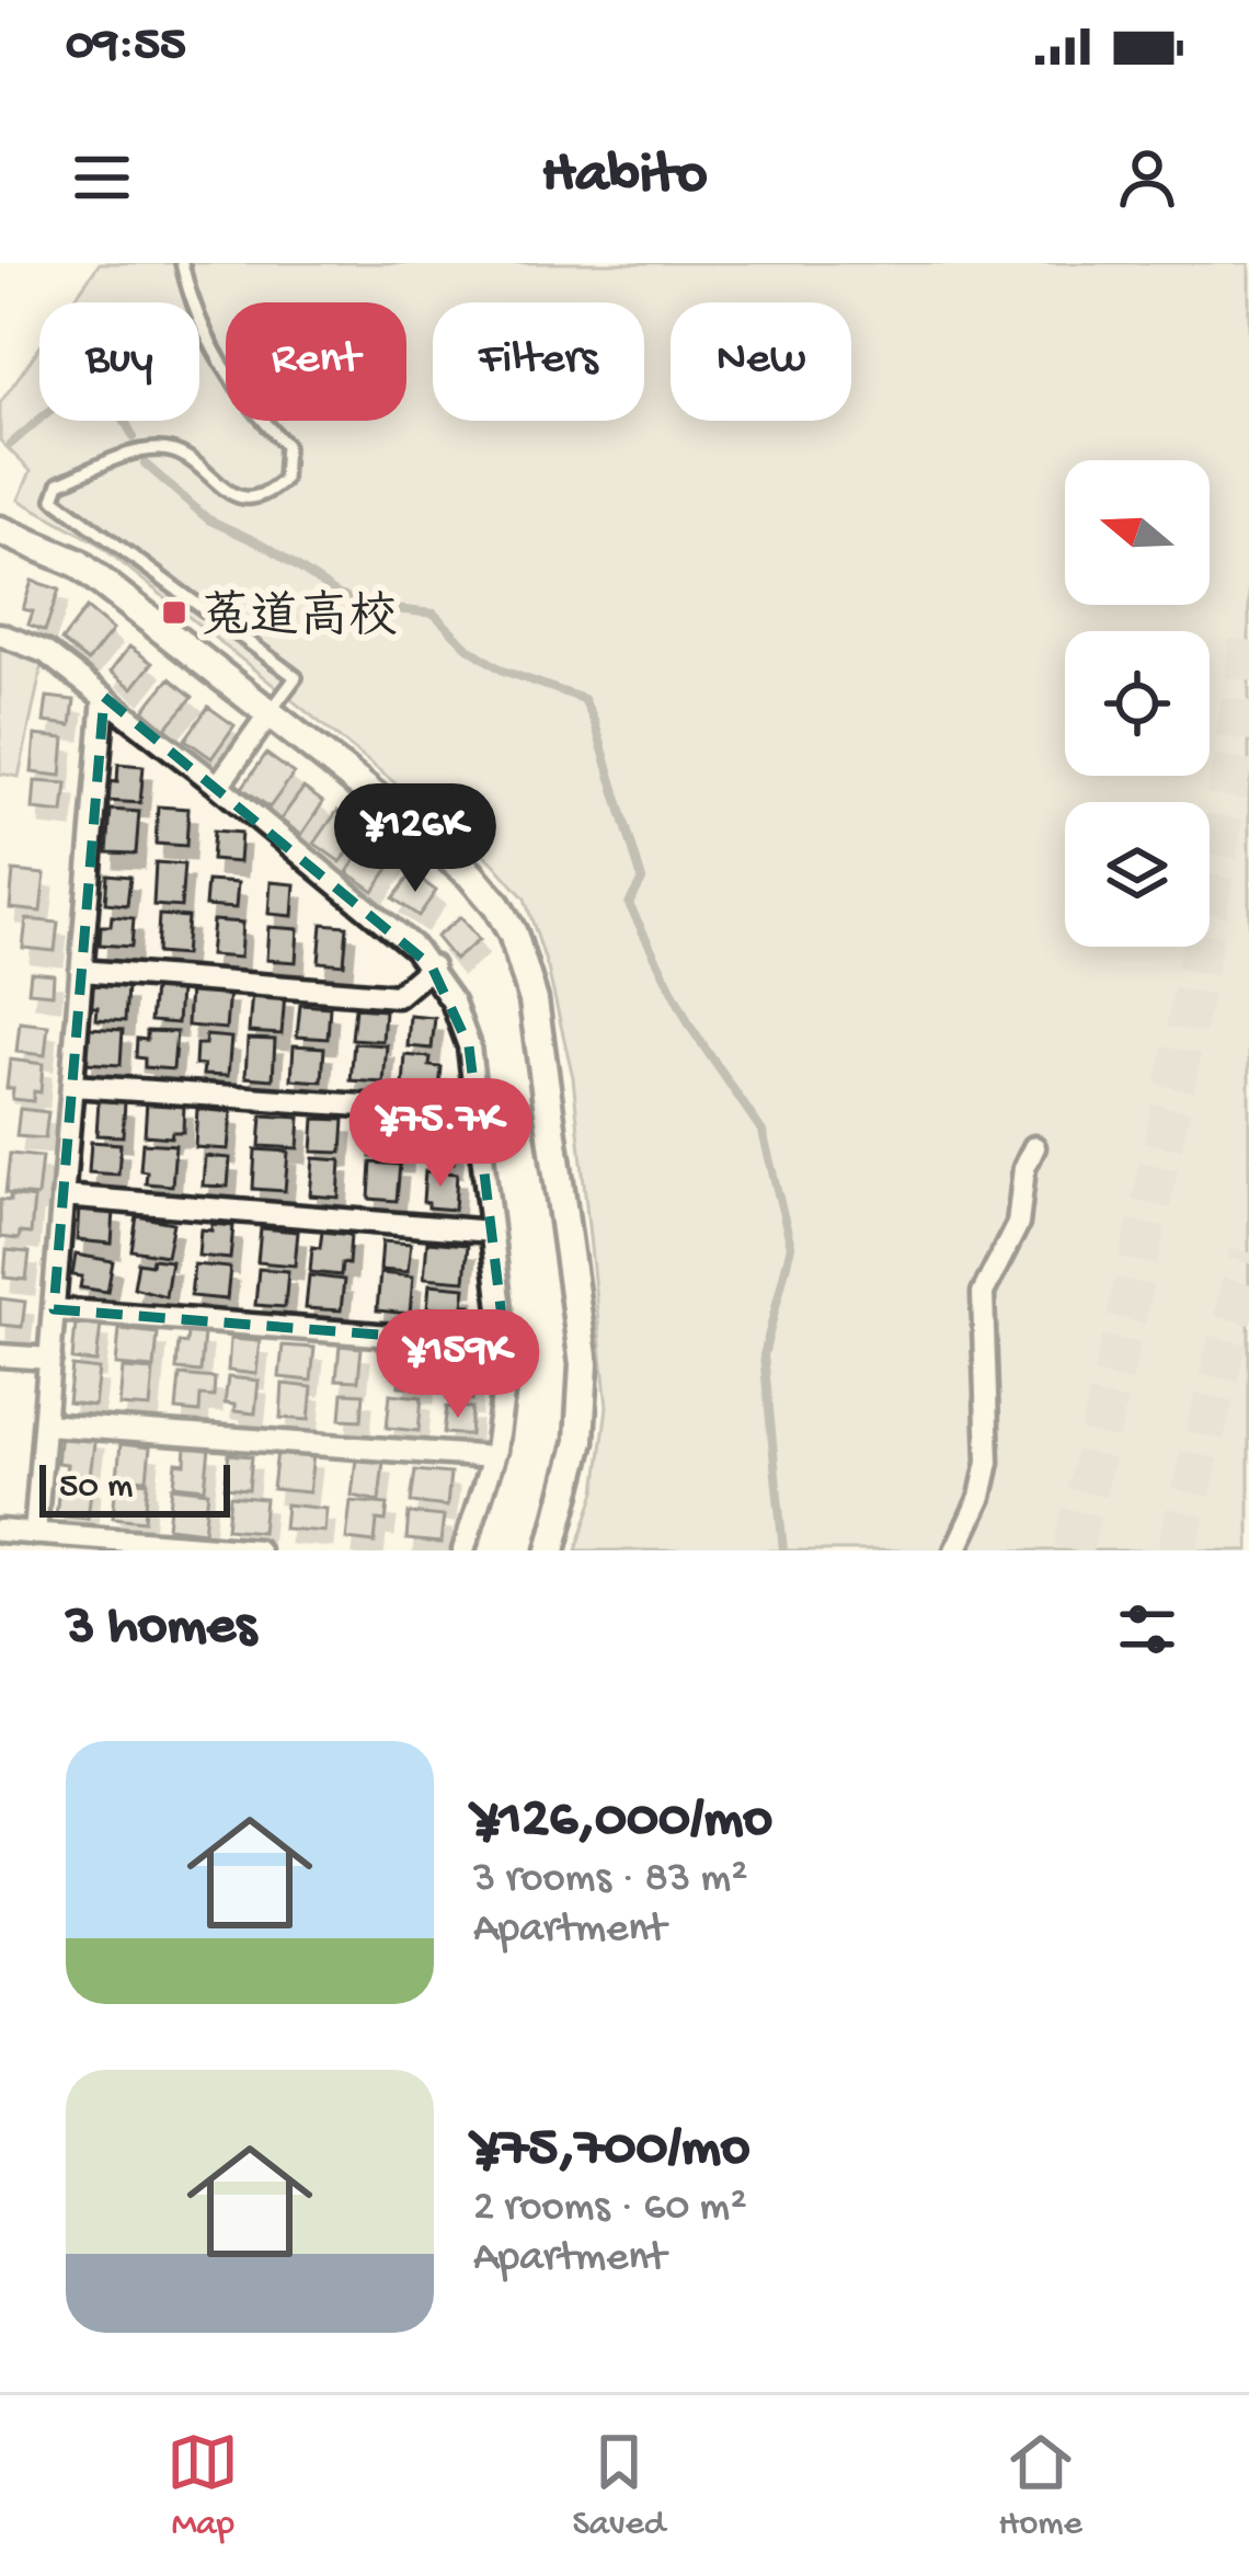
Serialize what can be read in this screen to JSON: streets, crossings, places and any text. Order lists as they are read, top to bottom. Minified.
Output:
{"places":{"transit":["菟道高校"]},"scale_bar":"50 m","north":"left","page":{"status":"09:55","header":"Habito","chip":["Buy","Rent","Filters","New"],"price":["¥126K","¥75.7K","¥159K"],"scale":"50 m","heading":"3 homes","list":[{"name":"¥126,000/mo","note":"3 rooms · 83 m² · Apartment"},{"name":"¥75,700/mo","note":"2 rooms · 60 m² · Apartment"}],"tabs":["Map","Saved","Home"]}}
